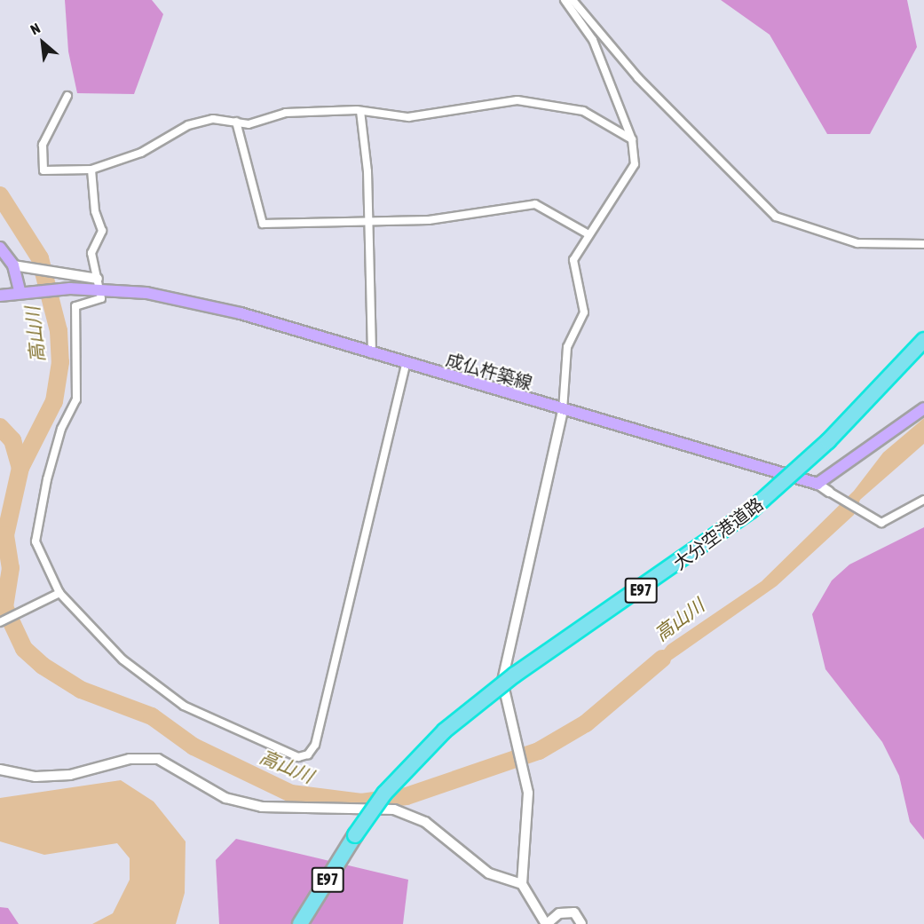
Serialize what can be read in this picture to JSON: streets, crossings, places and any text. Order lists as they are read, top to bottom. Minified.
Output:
{"streets":{"highway":["大分空港道路","E97"],"main road":["成仏杵築線"]},"water":["高山川"],"north":"top left"}
